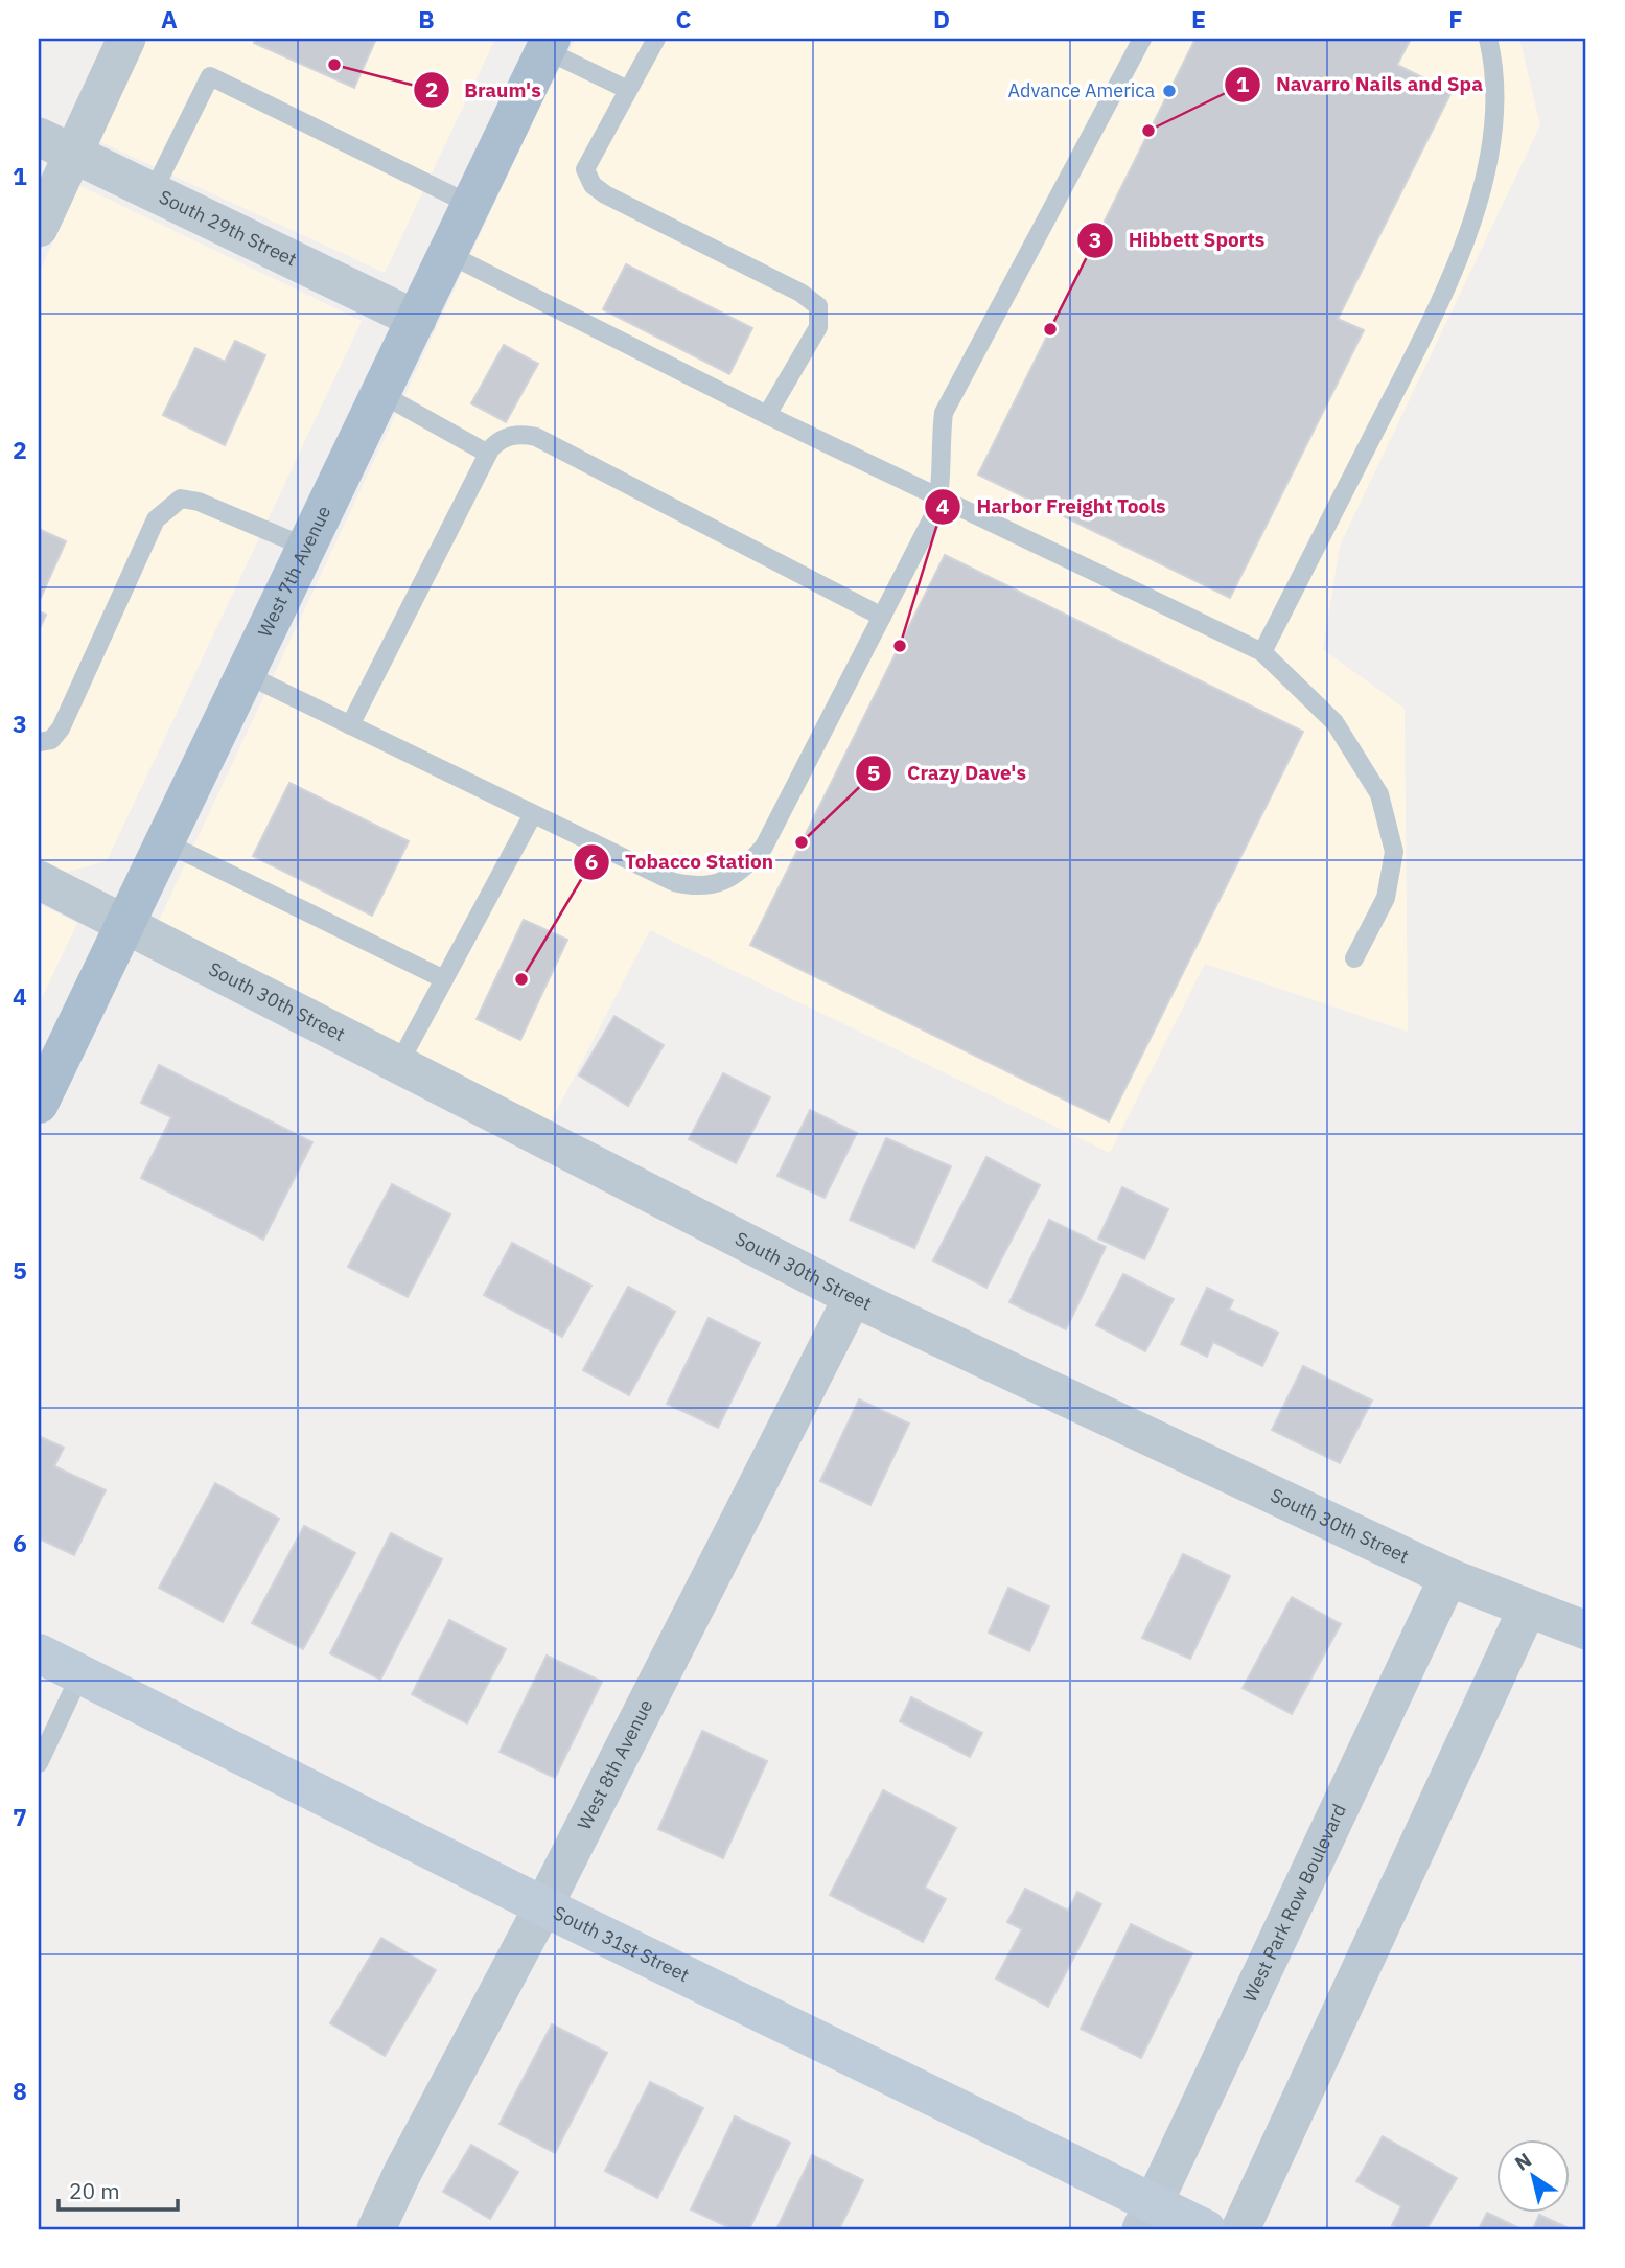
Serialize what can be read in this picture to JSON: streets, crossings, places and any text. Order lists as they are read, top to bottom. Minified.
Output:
{"streets":{"main road":["West 7th Avenue"],"street":["South 29th Street","South 30th Street","West 8th Avenue","West Park Row Boulevard","South 31st Street"]},"crossings":[["South 29th Street","West 7th Avenue"],["West 7th Avenue","South 30th Street"],["South 30th Street","West 8th Avenue"],["South 30th Street","West Park Row Boulevard"],["West 8th Avenue","South 31st Street"],["West Park Row Boulevard","South 31st Street"]],"places":["Braum's","Advance America","Navarro Nails and Spa","Hibbett Sports","Harbor Freight Tools","Crazy Dave's","Tobacco Station"],"scale_bar":"20 m","north":"top left","grid":{"columns":["A","B","C","D","E","F"],"rows":["1","2","3","4","5","6","7","8"]}}
